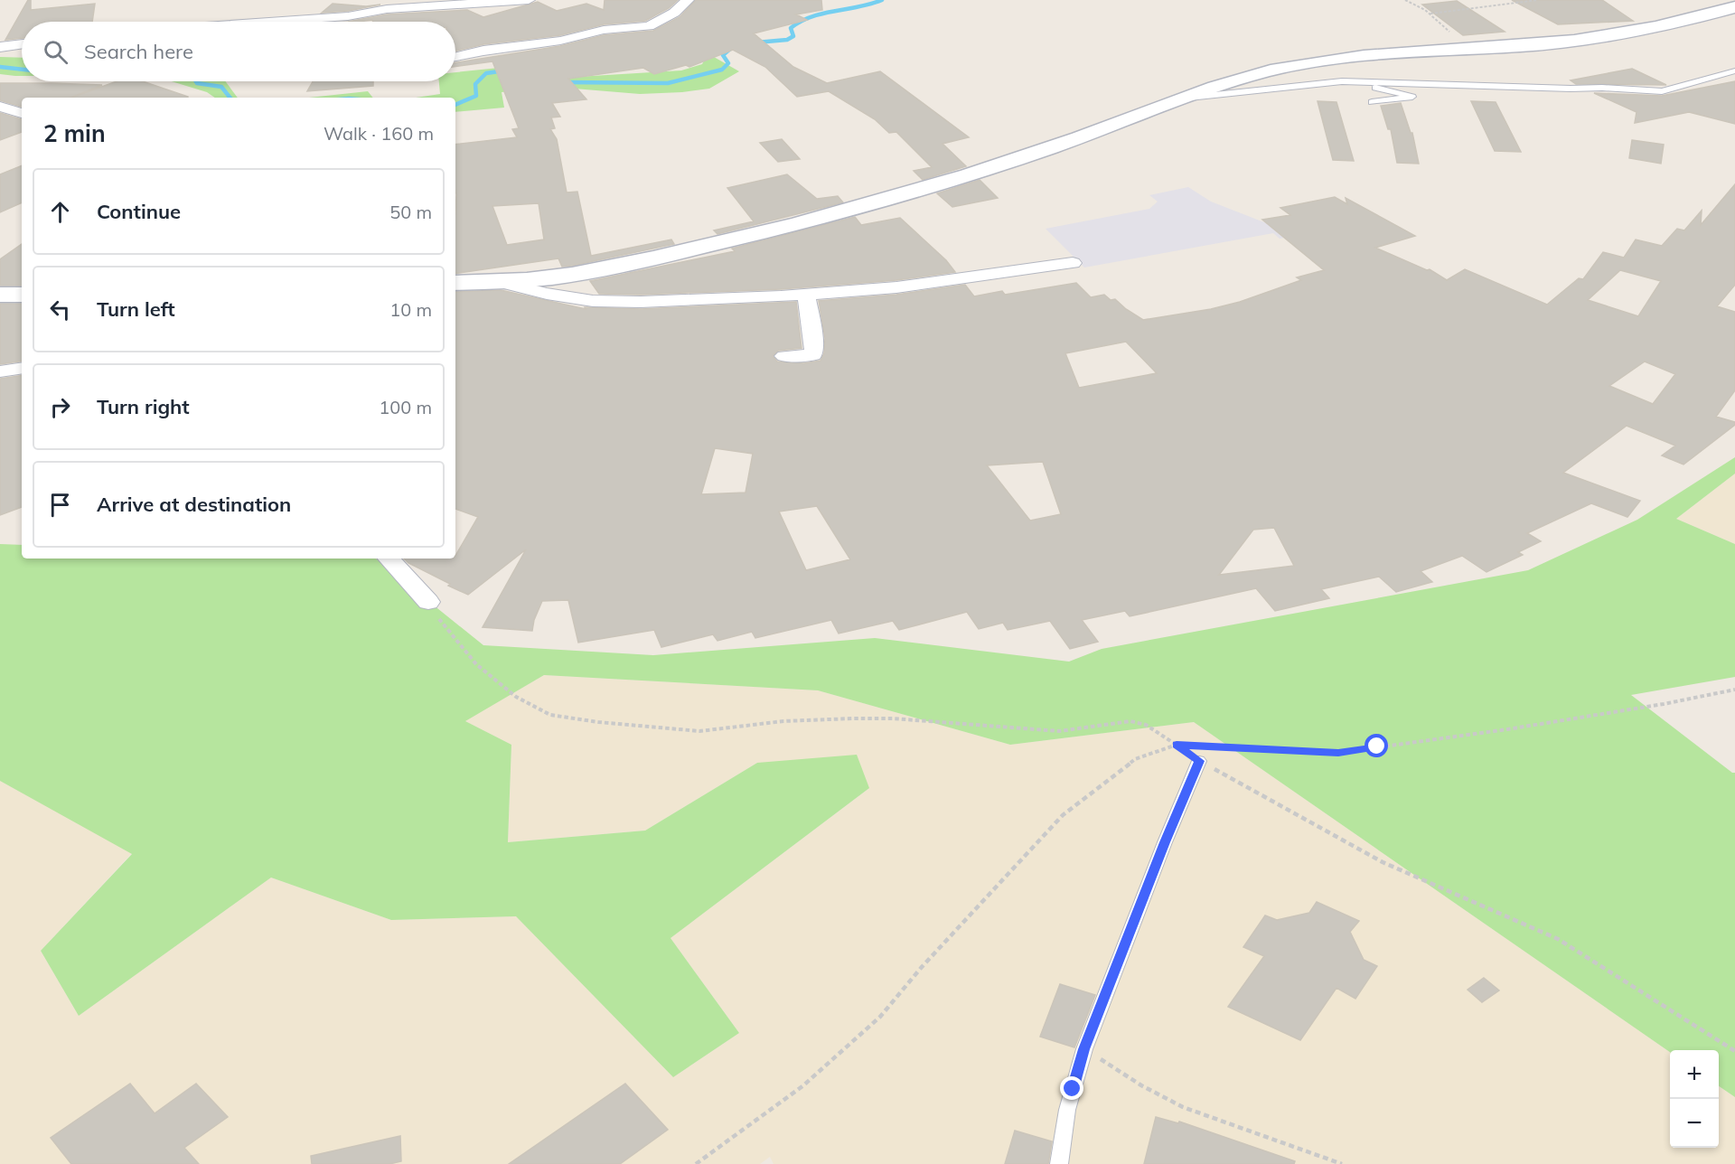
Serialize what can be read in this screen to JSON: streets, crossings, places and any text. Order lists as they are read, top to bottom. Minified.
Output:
{"page":{"search":"Search here","heading":["2 min","Walk · 160 m"],"list":[["Continue","50 m"],["Turn left","10 m"],["Turn right","100 m"],"Arrive at destination"],"map_buttons":["+","−"]}}
